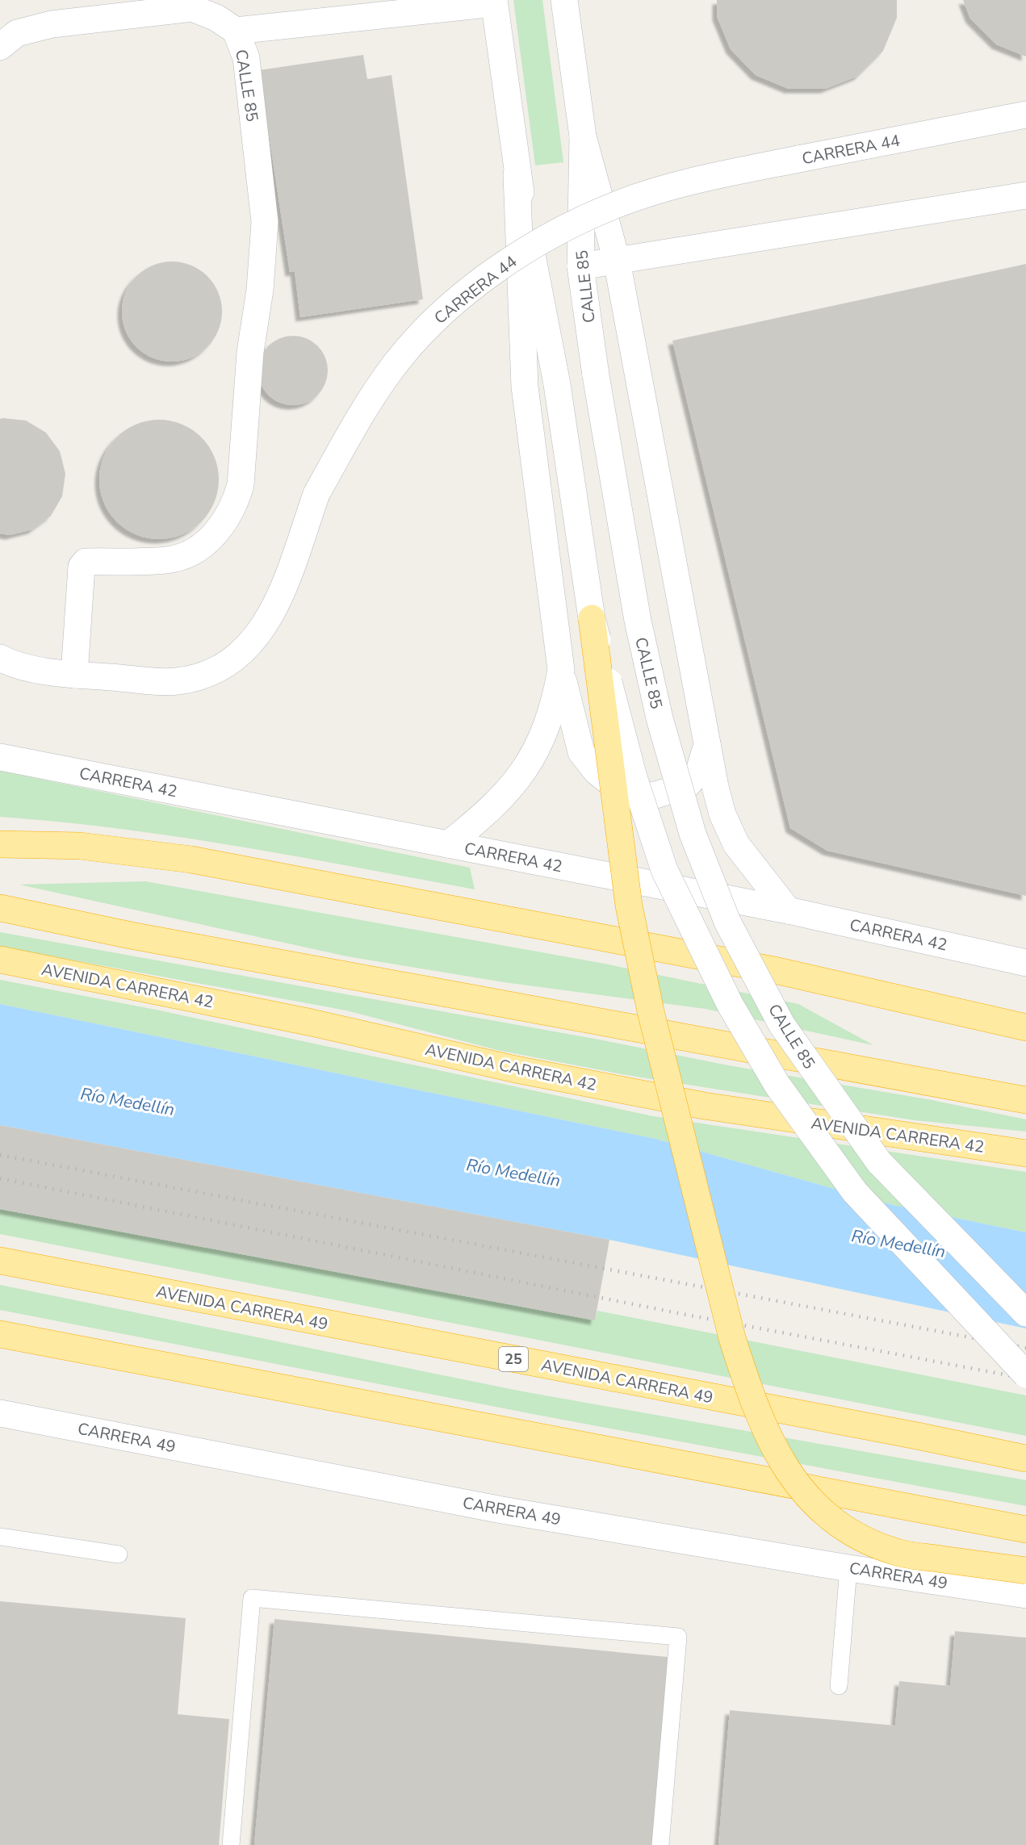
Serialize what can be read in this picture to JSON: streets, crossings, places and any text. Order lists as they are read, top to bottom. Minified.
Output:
{"streets":{"highway":["AVENIDA CARRERA 42","AVENIDA CARRERA 49","25"],"street":["CALLE 85","CARRERA 44","CARRERA 42","CARRERA 49"]},"crossings":[["CALLE 85","CARRERA 44"]],"water":["Río Medellín"]}
